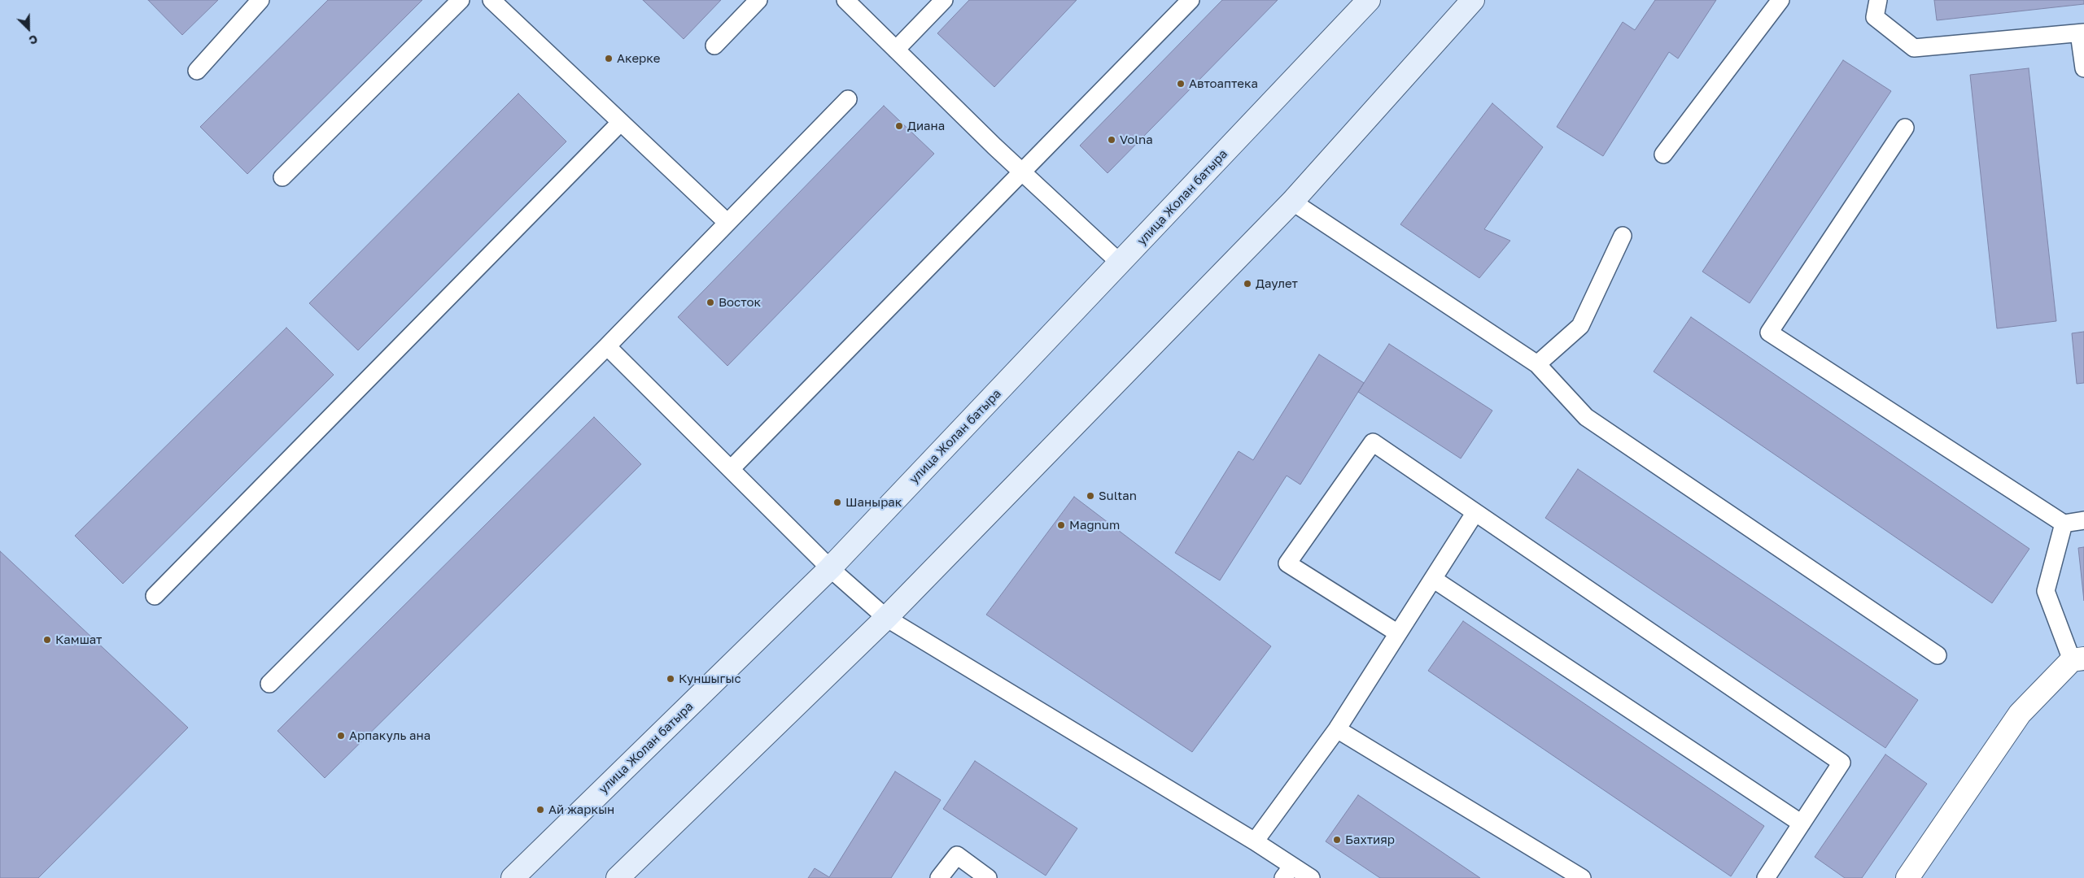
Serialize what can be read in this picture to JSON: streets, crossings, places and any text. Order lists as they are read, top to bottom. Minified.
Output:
{"streets":{"street":["улица Жолан батыра"]},"places":["Акерке","Автоаптека","Диана","Volna","Даулет","Восток","Sultan","Шанырак","Magnum","Камшат","Куншыгыс","Арпакуль ана","Ай жаркын","Бахтияр"],"north":"bottom right"}
